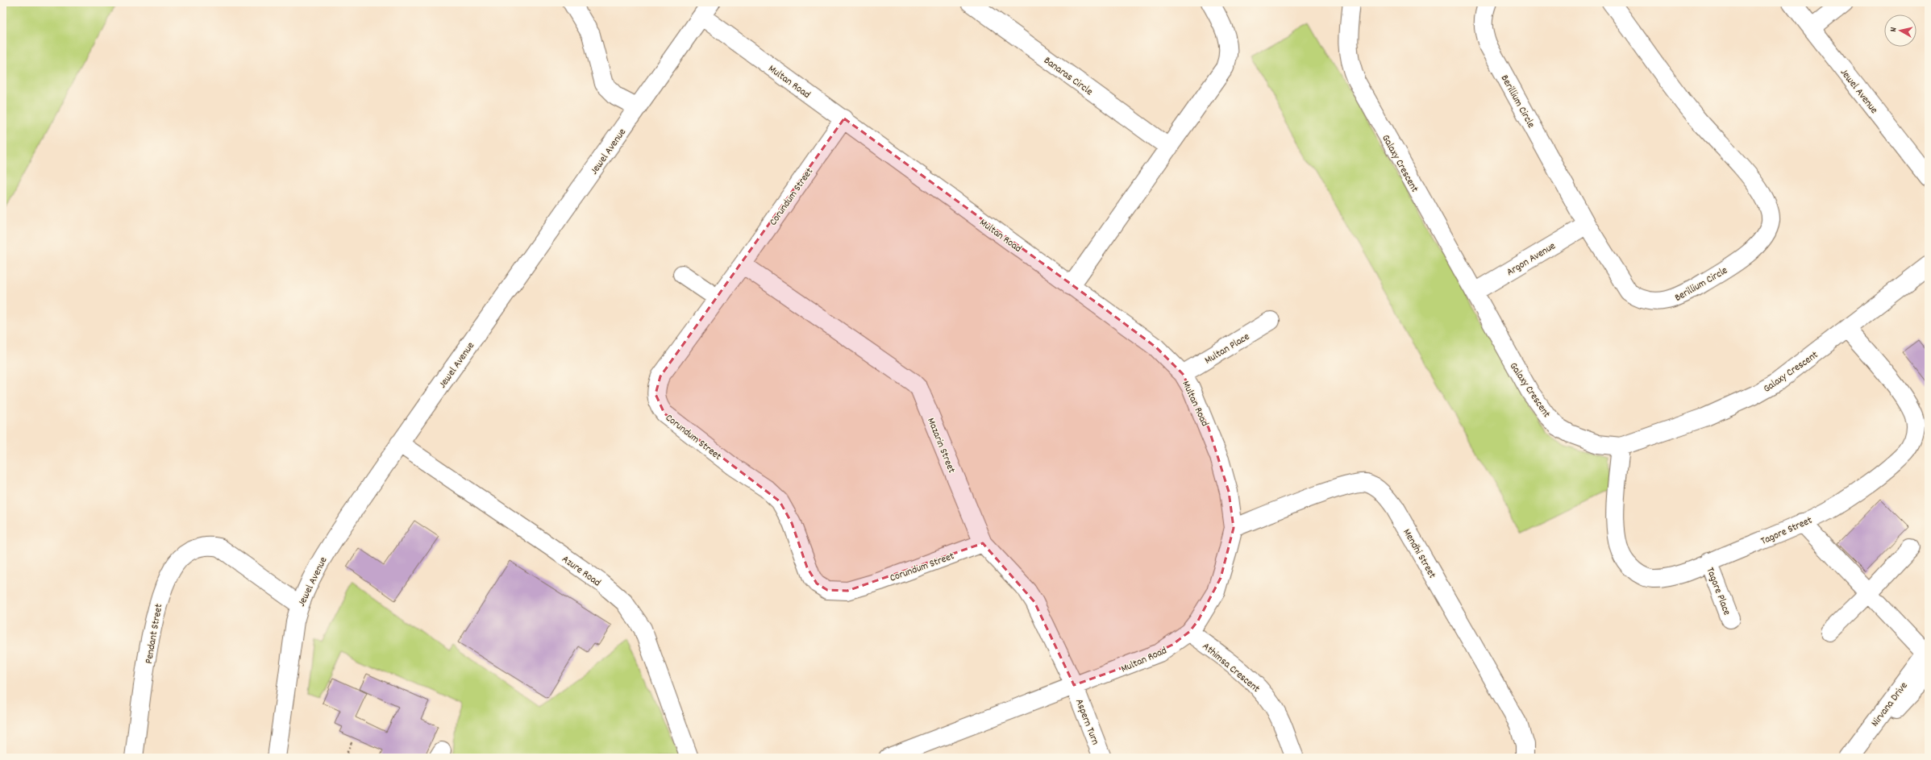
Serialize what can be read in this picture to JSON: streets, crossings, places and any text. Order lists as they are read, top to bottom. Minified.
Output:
{"streets":{"street":["Banaras Circle","Multan Road","Jewel Avenue","Berillium Circle","Galaxy Crescent","Corundum Street","Argon Avenue","Multan Place","Mazarin Street","Tagore Street","Mendhi Street","Azure Road","Tagore Place","Pendant Street","Athimsa Crescent","Nirvana Drive","Aspern Turn"]},"crossings":[["Multan Road","Jewel Avenue"],["Multan Road","Corundum Street"],["Multan Road","Multan Place"],["Multan Road","Mazarin Street"],["Multan Road","Mendhi Street"],["Multan Road","Athimsa Crescent"],["Multan Road","Aspern Turn"],["Jewel Avenue","Azure Road"],["Jewel Avenue","Pendant Street"],["Berillium Circle","Argon Avenue"],["Galaxy Crescent","Argon Avenue"],["Galaxy Crescent","Tagore Street"],["Corundum Street","Mazarin Street"],["Mazarin Street","Aspern Turn"],["Tagore Street","Tagore Place"]],"north":"left"}
